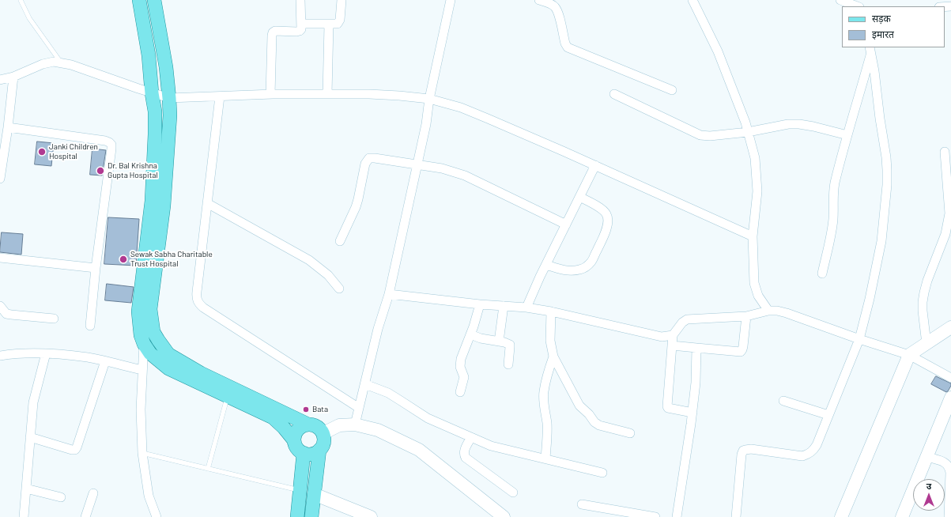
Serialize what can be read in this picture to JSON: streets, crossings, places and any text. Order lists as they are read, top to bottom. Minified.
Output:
{"places":["Janki Children Hospital","Dr. Bal Krishna Gupta Hospital","Sewak Sabha Charitable Trust Hospital","Bata"],"legend":["सड़क","इमारत"],"north":"top"}
